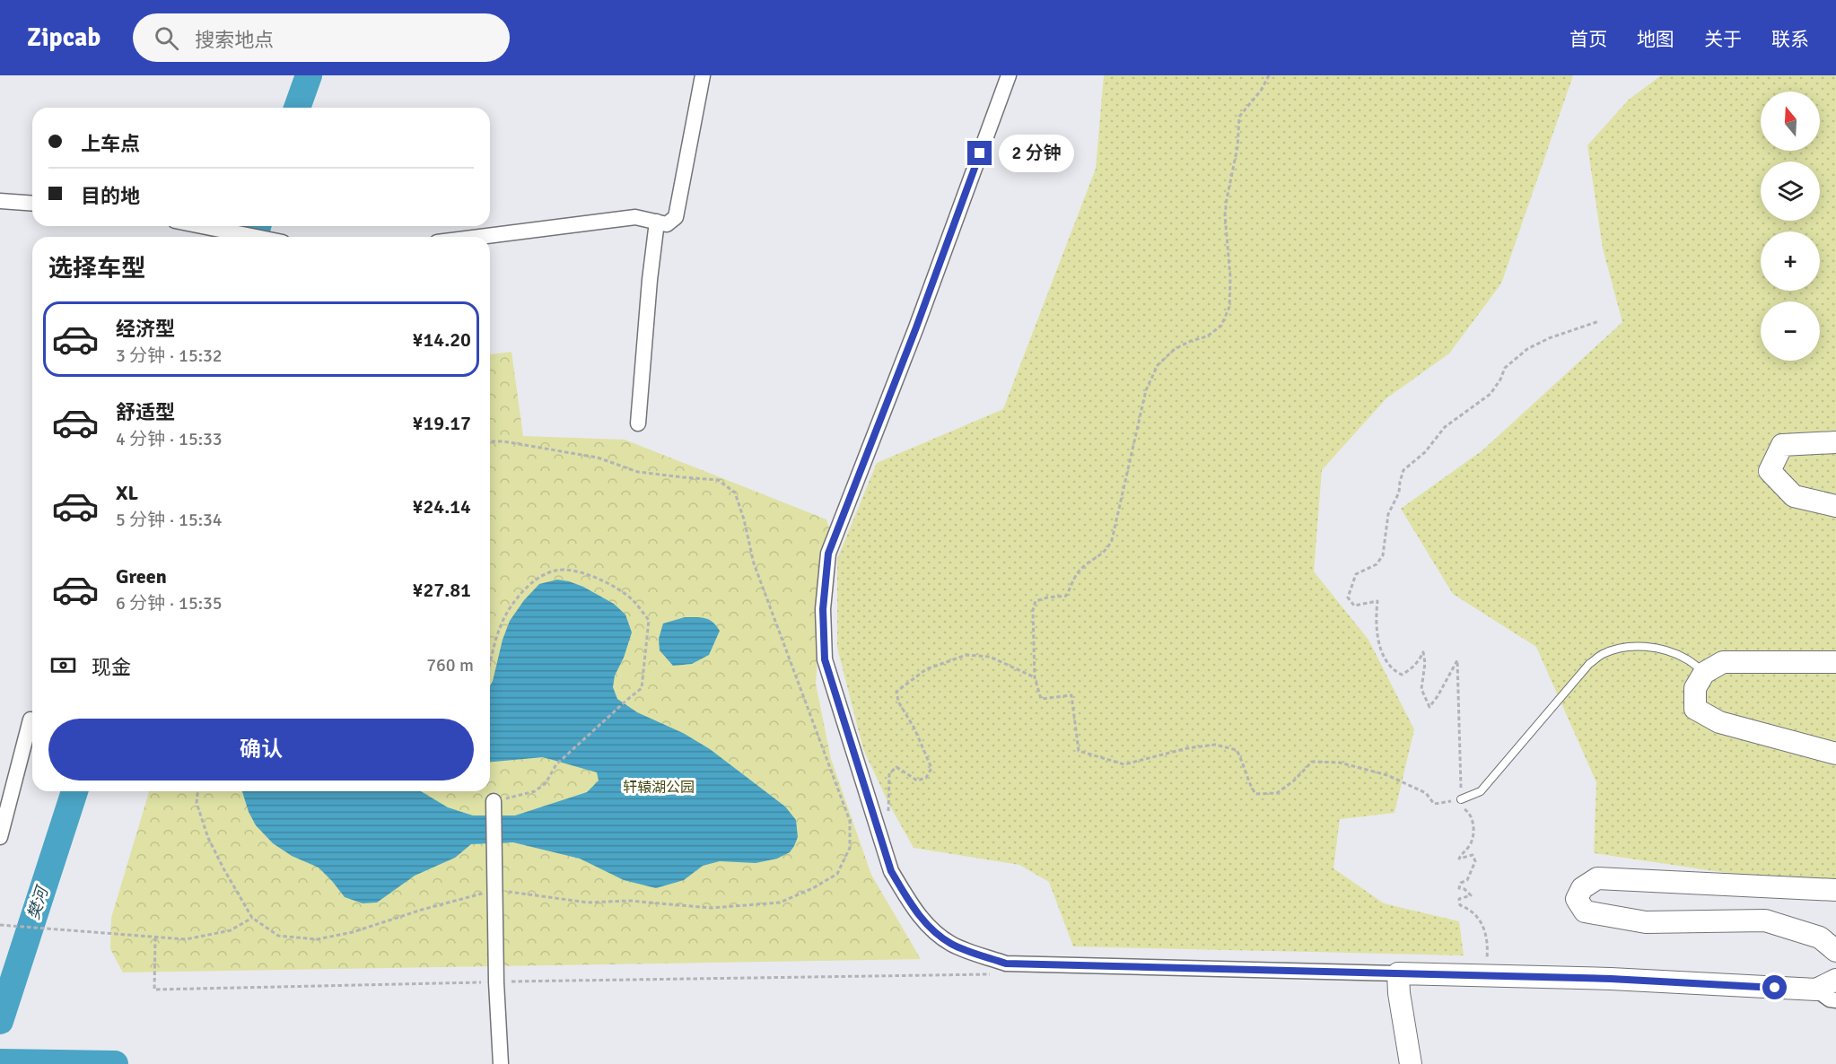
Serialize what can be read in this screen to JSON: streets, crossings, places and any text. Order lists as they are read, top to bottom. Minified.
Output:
{"water":["樊河"],"parks":["轩辕湖公园"],"north":"top","page":{"header":"Zipcab","search":"搜索地点","nav":["首页","地图","关于","联系"],"map_buttons":["+","−"],"banner":["上车点","目的地"],"bubble":"2 分钟","heading":"选择车型","list":[{"name":"经济型","note":"3 分钟 · 15:32","value":"¥14.20"},{"name":"舒适型","note":"4 分钟 · 15:33","value":"¥19.17"},{"name":"XL","note":"5 分钟 · 15:34","value":"¥24.14"},{"name":"Green","note":"6 分钟 · 15:35","value":"¥27.81"}],"pay":["现金","760 m"],"buttons":"确认"}}
